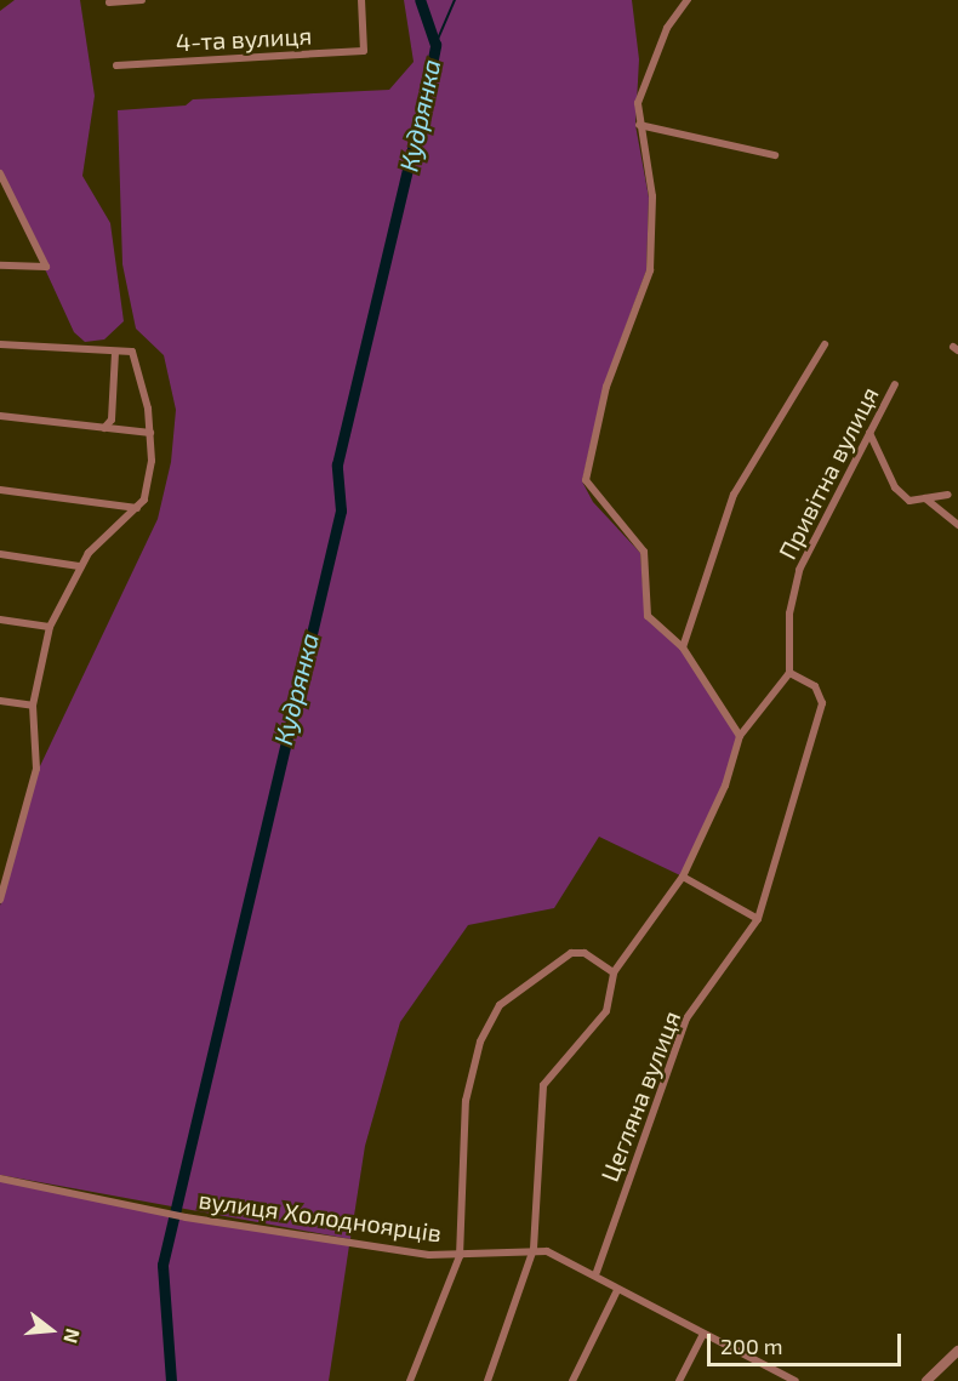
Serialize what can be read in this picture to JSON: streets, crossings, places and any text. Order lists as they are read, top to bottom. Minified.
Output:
{"streets":{"street":["4-та вулиця","Привітна вулиця","Цегляна вулиця","вулиця Холодноярців"]},"crossings":[["Привітна вулиця","Цегляна вулиця"],["Цегляна вулиця","вулиця Холодноярців"]],"water":["Кудрянка"],"scale_bar":"200 m","north":"right"}
